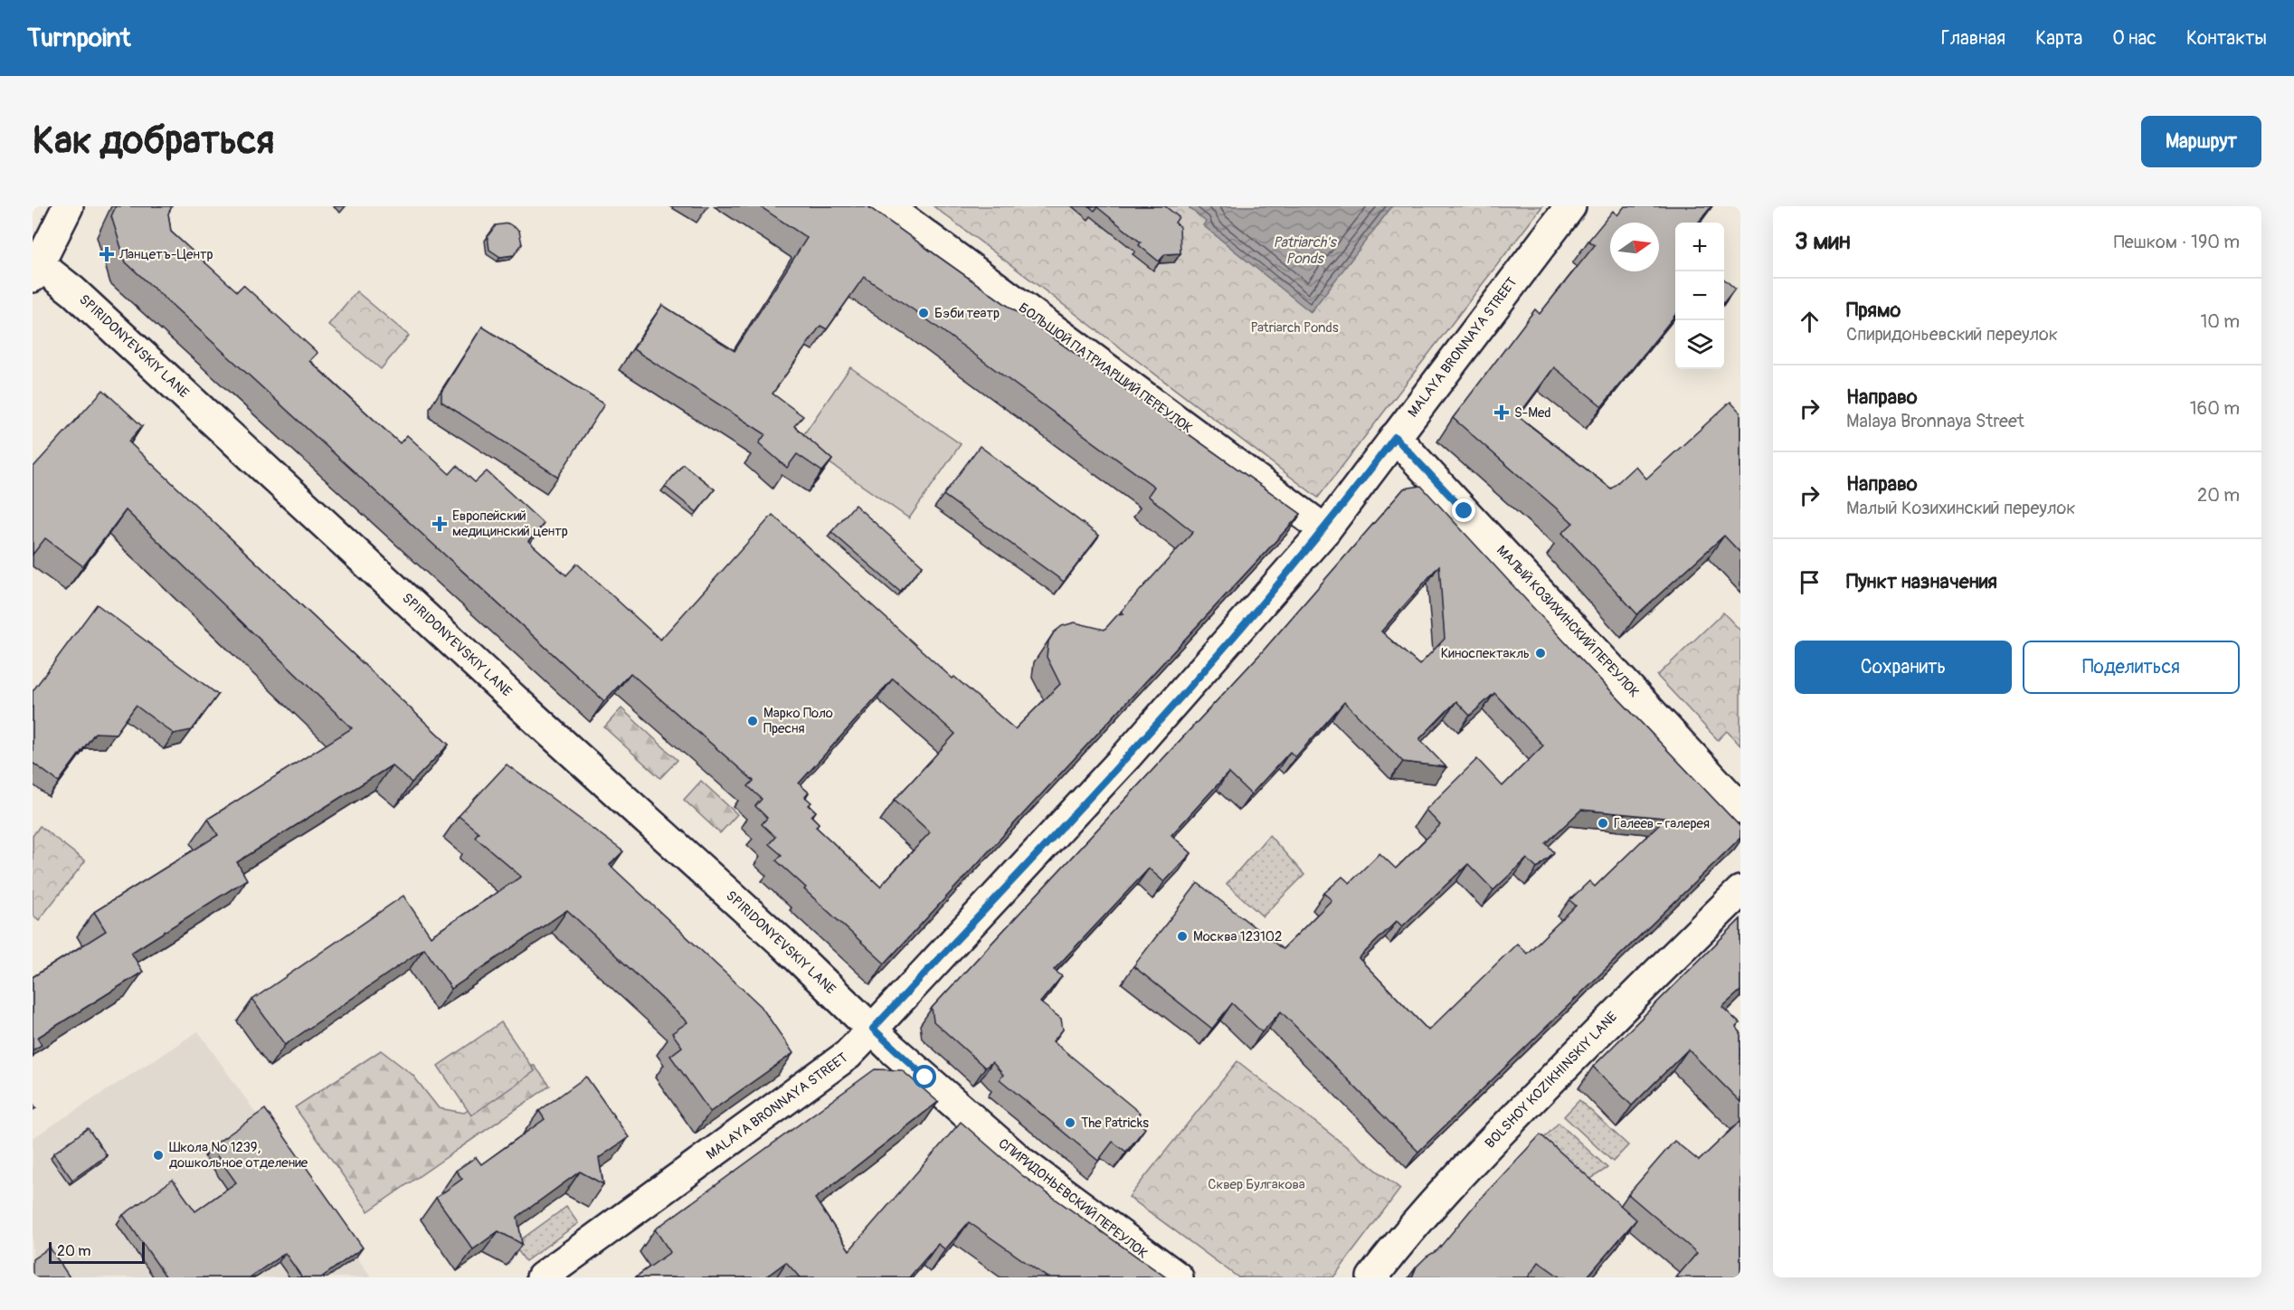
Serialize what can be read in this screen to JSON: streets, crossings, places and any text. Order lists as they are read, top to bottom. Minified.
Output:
{"streets":{"street":["SPIRIDONYEVSKIY LANE","MALAYA BRONNAYA STREET","БОЛЬШОЙ ПАТРИАРШИЙ ПЕРЕУЛОК","МАЛЫЙ КОЗИХИНСКИЙ ПЕРЕУЛОК","BOLSHOY KOZIKHINSKIY LANE","СПИРИДОНЬЕВСКИЙ ПЕРЕУЛОК"]},"crossings":[["SPIRIDONYEVSKIY LANE","MALAYA BRONNAYA STREET"],["SPIRIDONYEVSKIY LANE","СПИРИДОНЬЕВСКИЙ ПЕРЕУЛОК"],["MALAYA BRONNAYA STREET","БОЛЬШОЙ ПАТРИАРШИЙ ПЕРЕУЛОК"],["MALAYA BRONNAYA STREET","МАЛЫЙ КОЗИХИНСКИЙ ПЕРЕУЛОК"],["MALAYA BRONNAYA STREET","СПИРИДОНЬЕВСКИЙ ПЕРЕУЛОК"]],"water":["Patriarch's Ponds"],"parks":["Patriarch Ponds","Сквер Булгакова"],"places":{"health":["Ланцетъ-Центр","S-Med","Европейский медицинский центр"],"other":["Бэби театр","Киноспектакль","Марко Поло Пресня","Галеев - галерея","Москва 123102","The Patricks","Школа № 1239, дошкольное отделение"]},"scale_bar":"20 m","north":"right","page":{"header":"Turnpoint","nav":["Главная","Карта","О нас","Контакты"],"buttons":["Маршрут",["Сохранить","Поделиться"]],"title":"Как добраться","heading":["3 мин","Пешком · 190 m"],"map_buttons":["+","−"],"list":[["Прямо","Спиридоньевский переулок","10 m"],["Направо","Malaya Bronnaya Street","160 m"],["Направо","Малый Козихинский переулок","20 m"],"Пункт назначения"],"scale":"20 m"}}
